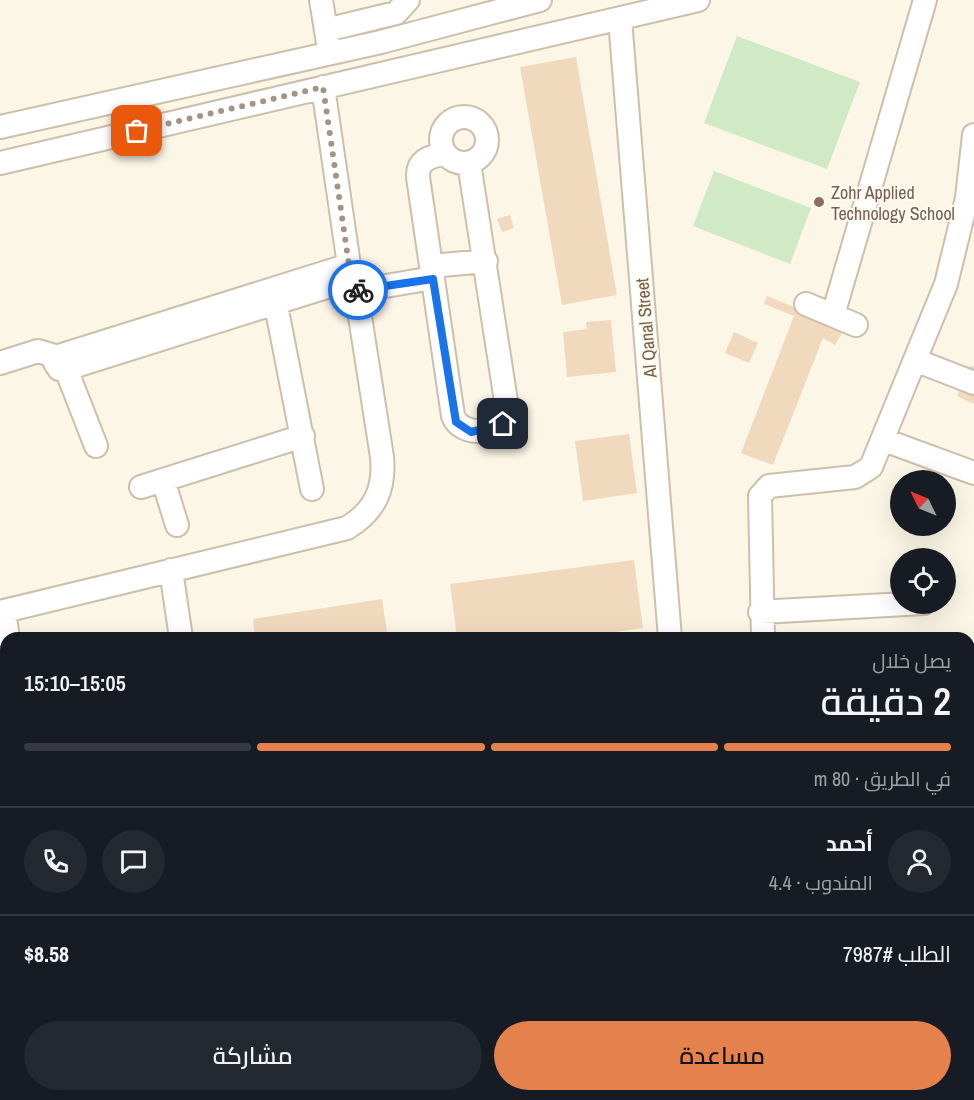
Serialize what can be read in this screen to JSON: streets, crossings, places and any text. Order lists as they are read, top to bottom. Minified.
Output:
{"streets":{"street":["Al Qanal Street"]},"places":["Zohr Applied Technology School"],"north":"top left","page":{"heading":["2 دقيقة","يصل خلال","15:05–15:10"],"panel":["أحمد","المندوب · 4.4","الطلب #7987","$8.58"],"bar":"في الطريق · 80 m","buttons":["مساعدة","مشاركة"]}}
